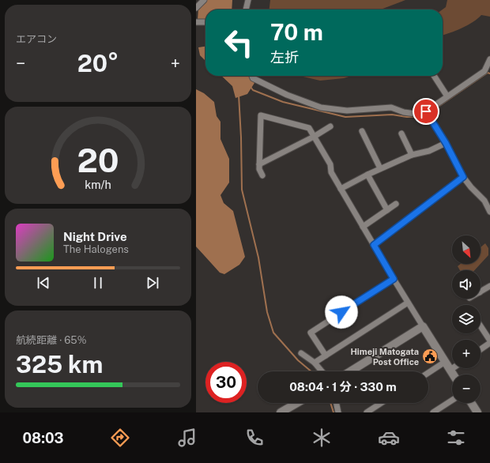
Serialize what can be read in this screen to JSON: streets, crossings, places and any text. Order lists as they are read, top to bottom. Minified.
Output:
{"places":{"public building":["Himeji Matogata Post Office"]},"north":"bottom right","page":{"tile":["エアコン",["航続距離 · 65%","325 km"]],"turn":["70 m","左折"],"heat":["−","20°","+"],"song":["Night Drive","The Halogens"],"map_buttons":["+","−"],"limit":"30","trip":"08:04 · 1 分 · 330 m","tabs":"08:03","gauge":["20","km/h"]}}
